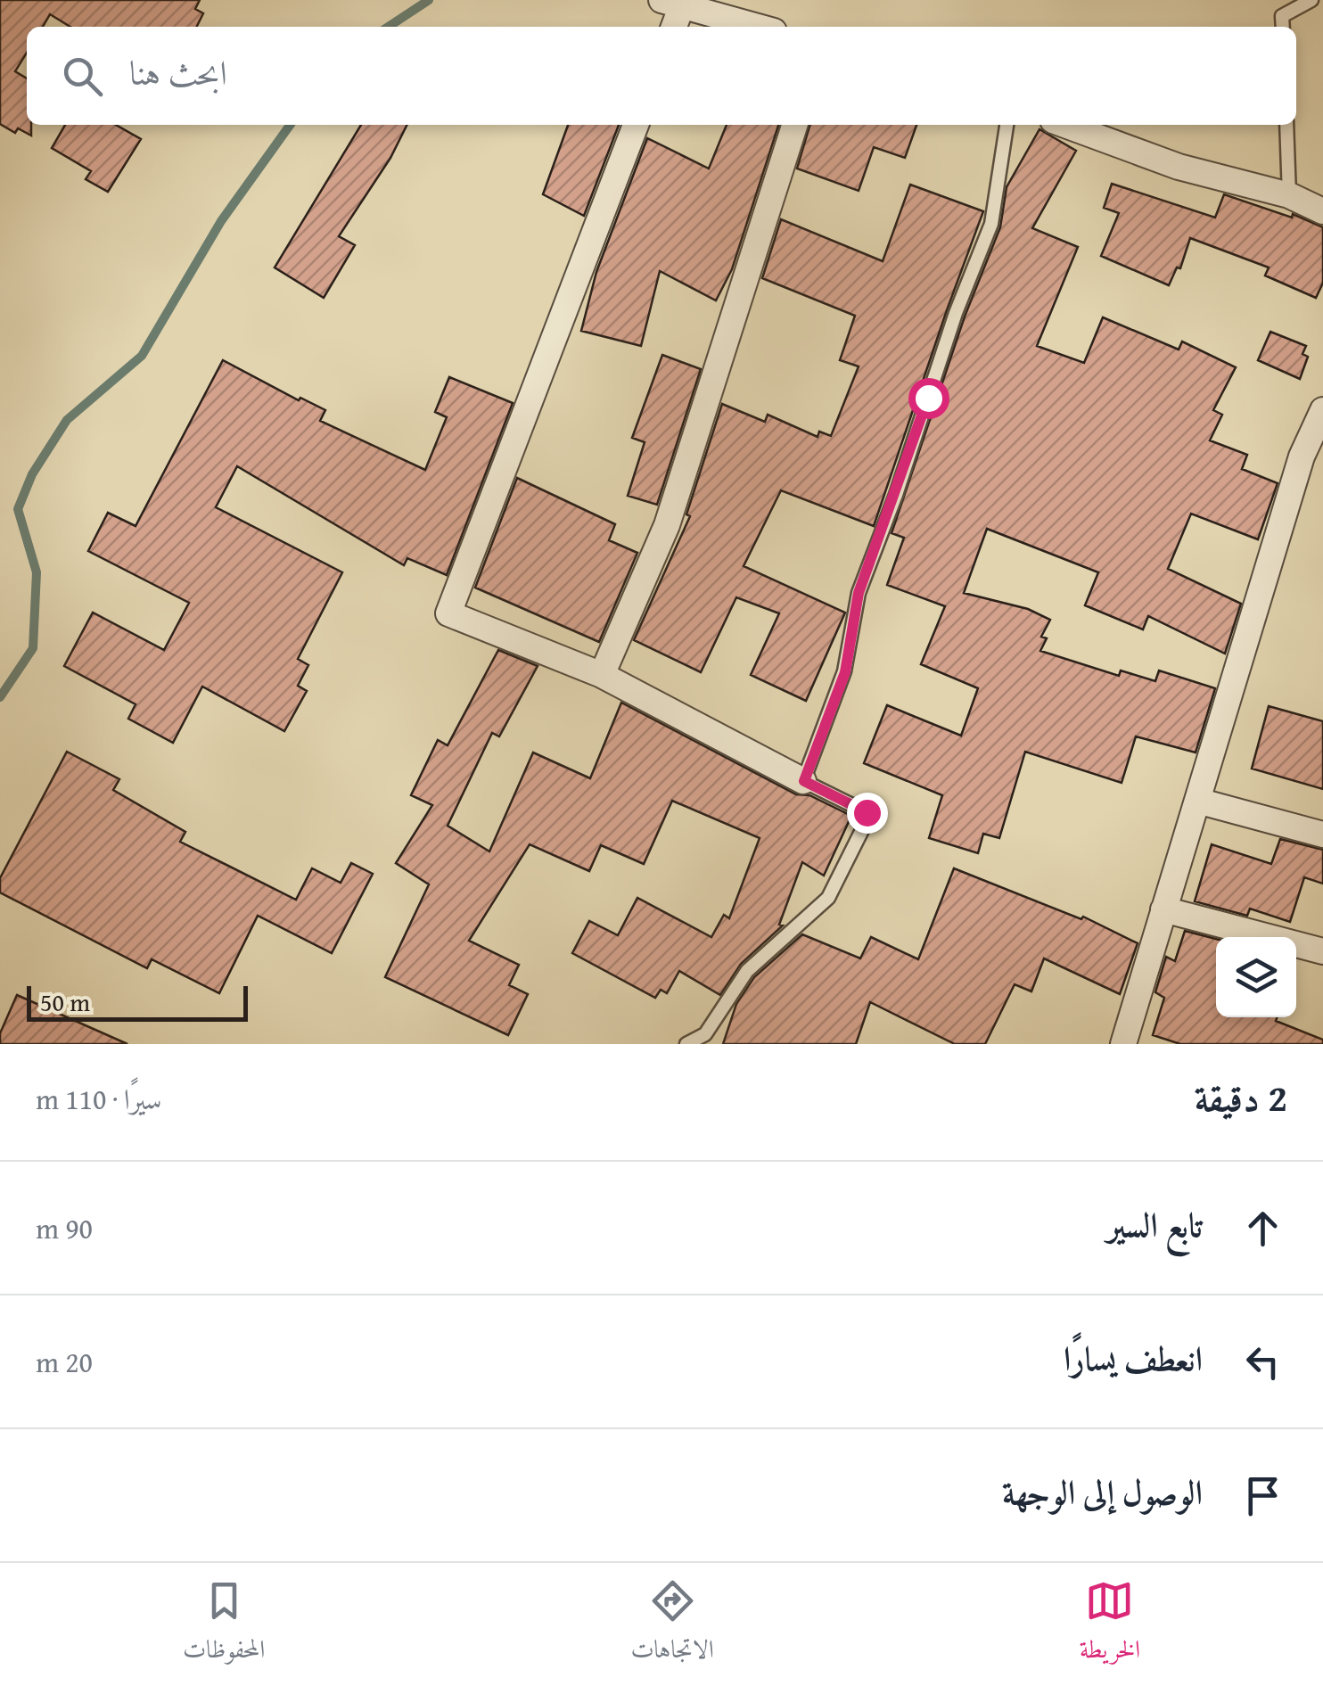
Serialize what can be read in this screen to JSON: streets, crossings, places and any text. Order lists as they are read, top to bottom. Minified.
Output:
{"scale_bar":"50 m","page":{"search":"ابحث هنا","scale":"50 m","heading":["2 دقيقة","سيرًا · 110 m"],"list":[["تابع السير","90 m"],["انعطف يسارًا","20 m"],"الوصول إلى الوجهة"],"nav":["الخريطة","الاتجاهات","المحفوظات"]}}
